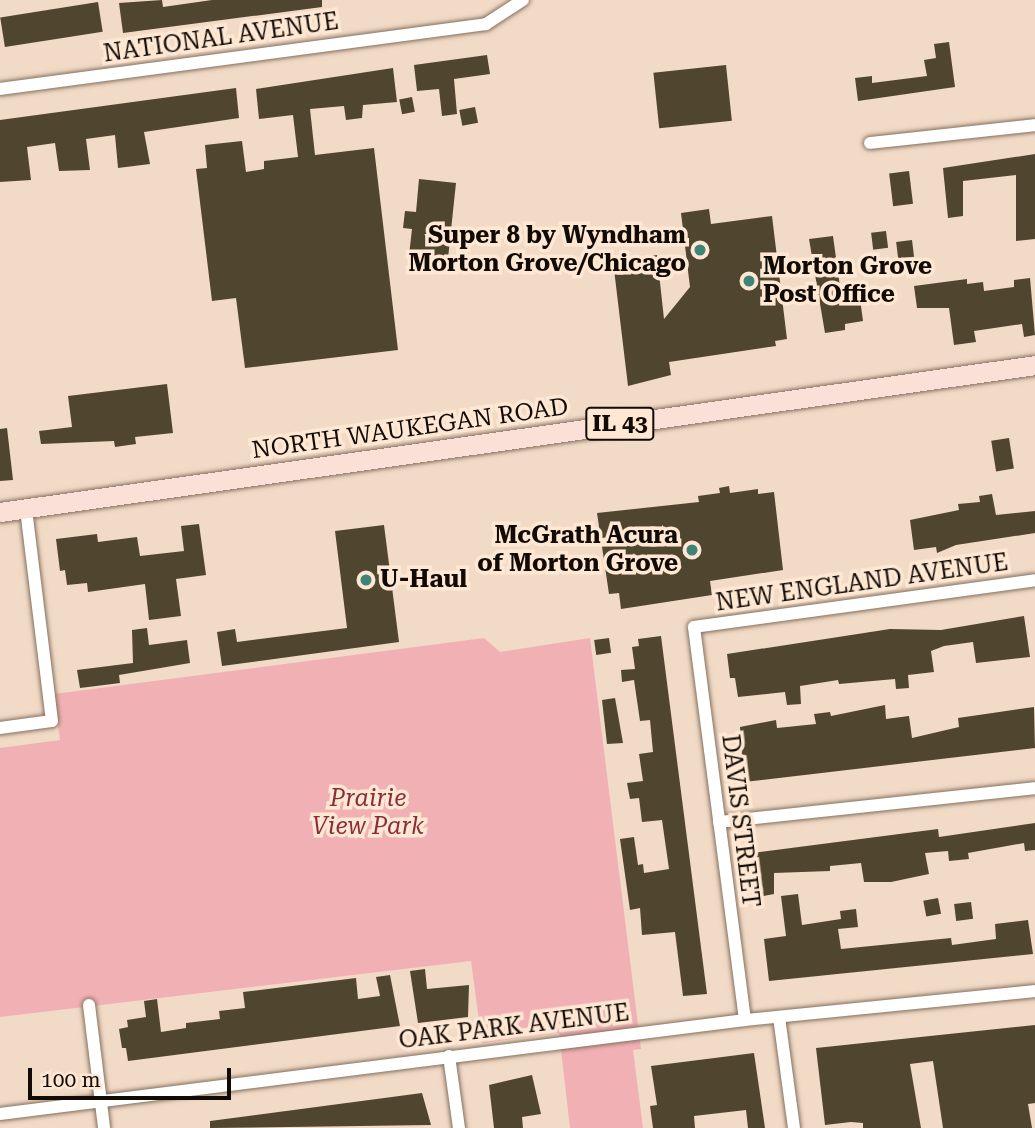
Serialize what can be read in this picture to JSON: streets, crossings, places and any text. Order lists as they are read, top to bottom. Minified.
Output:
{"streets":{"main road":["IL 43","NORTH WAUKEGAN ROAD"],"street":["NATIONAL AVENUE","NEW ENGLAND AVENUE","DAVIS STREET","OAK PARK AVENUE"]},"crossings":[["NEW ENGLAND AVENUE","DAVIS STREET"],["DAVIS STREET","OAK PARK AVENUE"]],"parks":["Prairie View Park"],"places":["Super 8 by Wyndham Morton Grove/Chicago","Morton Grove Post Office","McGrath Acura of Morton Grove","U-Haul"],"scale_bar":"100 m"}
